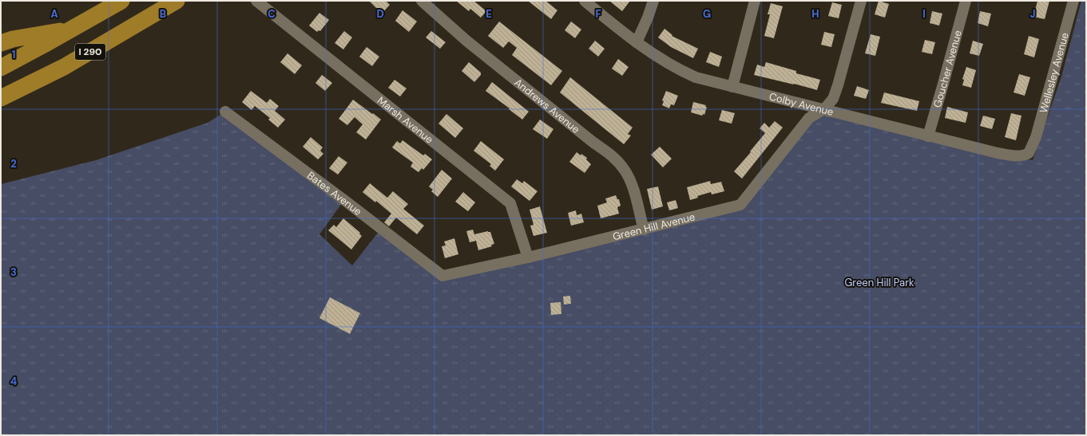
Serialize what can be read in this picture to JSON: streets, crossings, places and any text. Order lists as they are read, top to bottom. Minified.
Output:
{"streets":{"highway":["I 290"],"street":["Goucher Avenue","Wellesley Avenue","Colby Avenue","Andrews Avenue","Marsh Avenue","Bates Avenue","Green Hill Avenue"]},"crossings":[["Goucher Avenue","Colby Avenue"],["Wellesley Avenue","Colby Avenue"],["Colby Avenue","Green Hill Avenue"],["Andrews Avenue","Green Hill Avenue"],["Marsh Avenue","Green Hill Avenue"],["Bates Avenue","Green Hill Avenue"]],"parks":["Green Hill Park"],"grid":{"columns":["A","B","C","D","E","F","G","H","I","J"],"rows":["1","2","3","4"]}}
